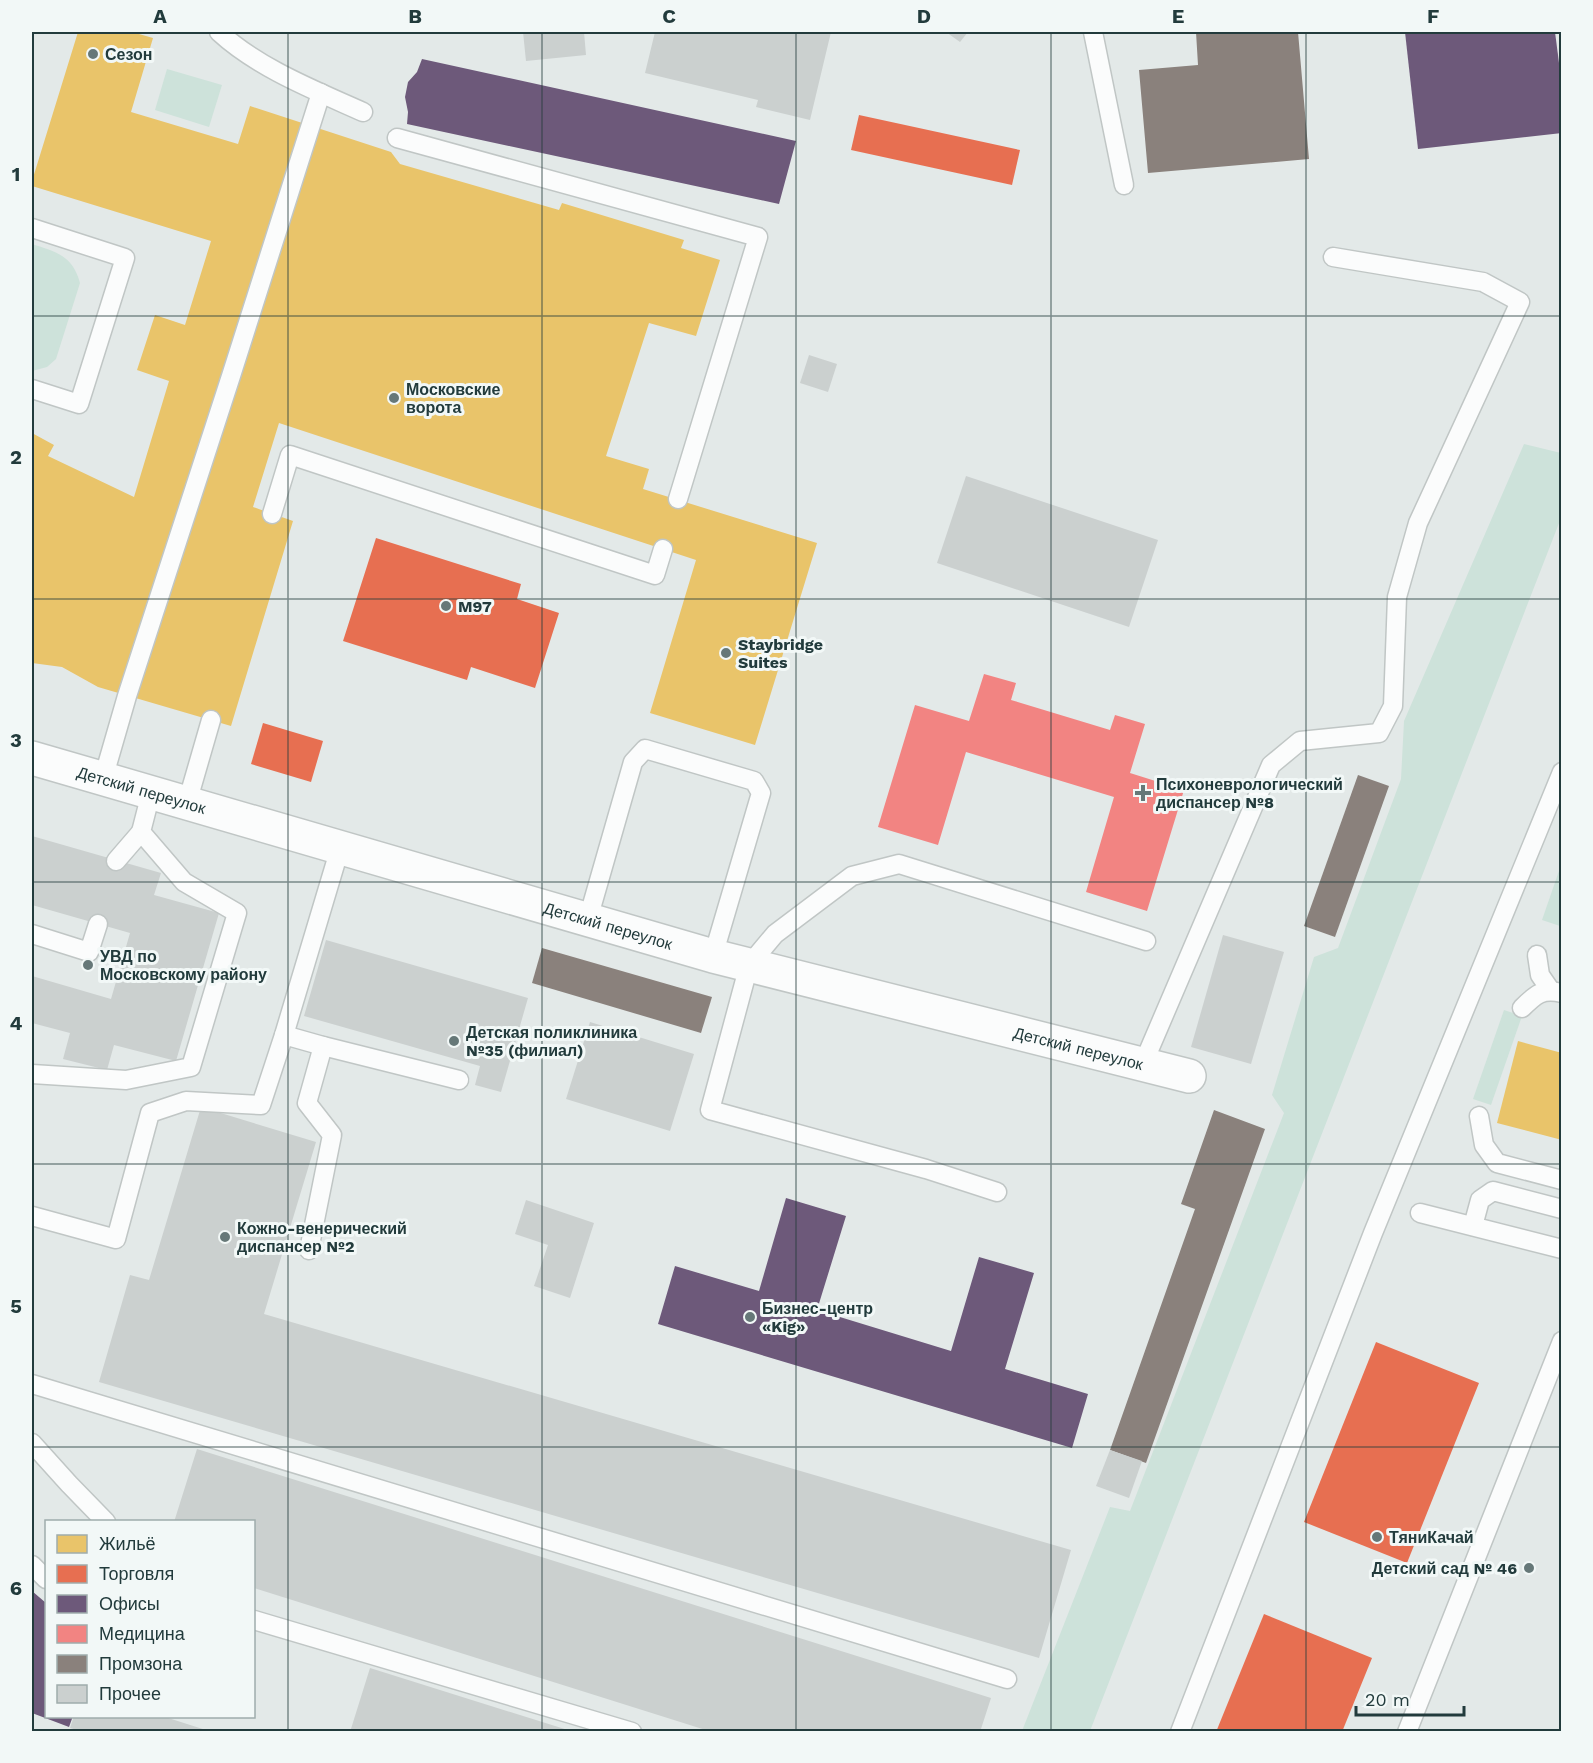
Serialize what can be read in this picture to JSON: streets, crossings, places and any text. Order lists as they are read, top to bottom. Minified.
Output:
{"streets":{"street":["Детский переулок"]},"places":{"other":["Сезон","Московские ворота","M97","Staybridge Suites","УВД по Московскому району","Детская поликлиника №35 (филиал)","Кожно-венерический диспансер №2","Бизнес-центр «Kig»","ТяниКачай","Детский сад № 46"],"health":["Психоневрологический диспансер №8"]},"legend":["Жильё","Торговля","Офисы","Медицина","Промзона","Прочее"],"scale_bar":"20 m","grid":{"columns":["A","B","C","D","E","F"],"rows":["1","2","3","4","5","6"]}}
